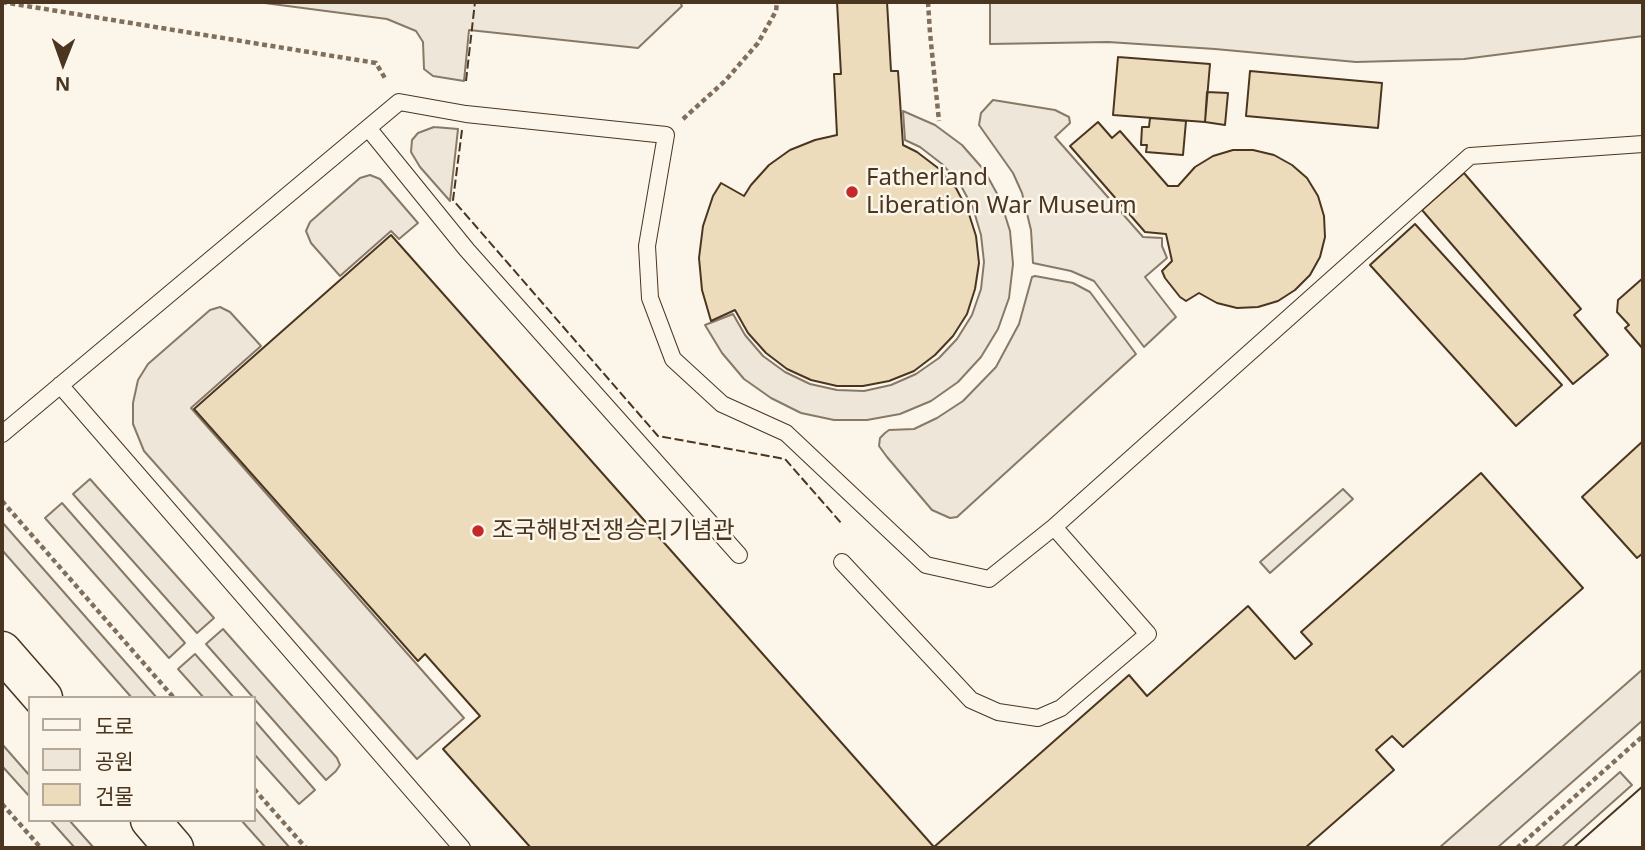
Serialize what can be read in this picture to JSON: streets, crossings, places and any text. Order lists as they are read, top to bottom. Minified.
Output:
{"places":["Fatherland Liberation War Museum","조국해방전쟁승리기념관"],"legend":["도로","공원","건물"],"north":"bottom"}
